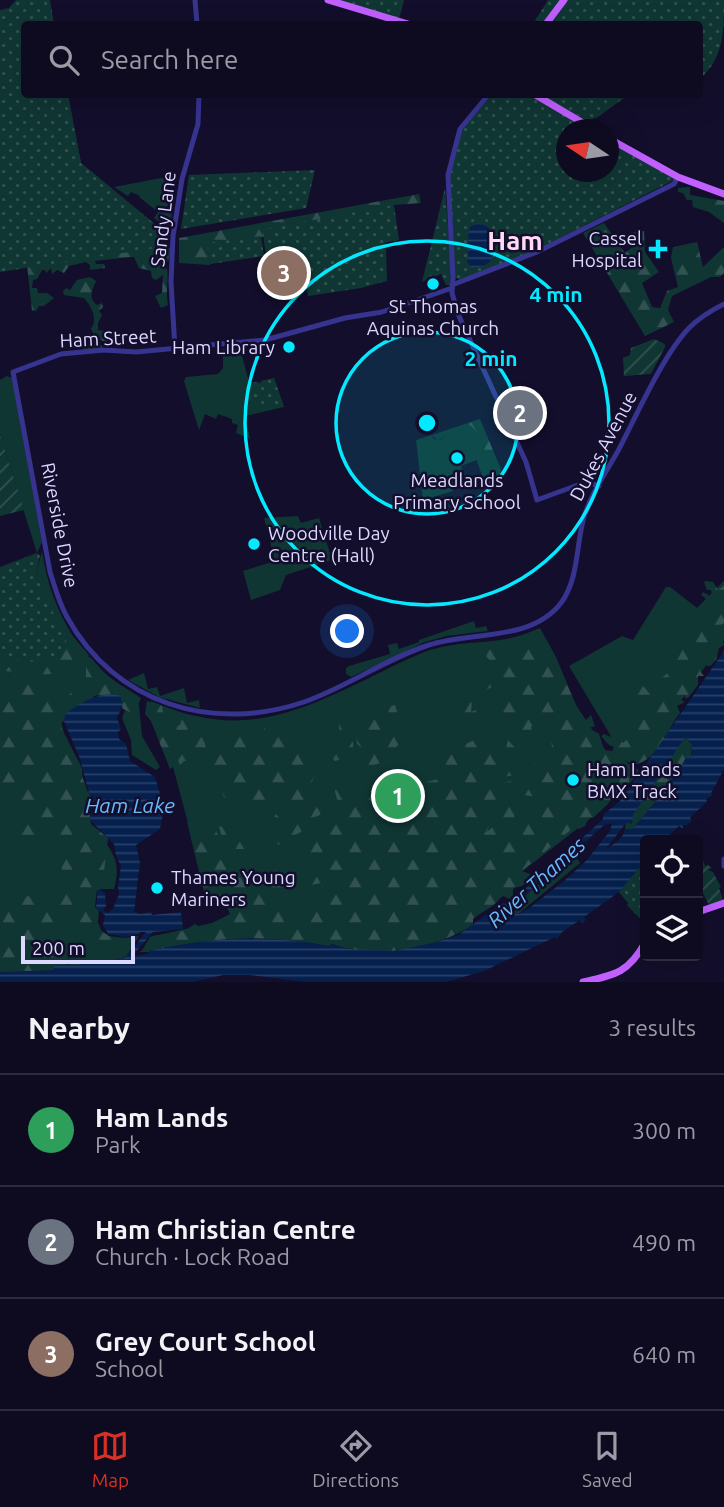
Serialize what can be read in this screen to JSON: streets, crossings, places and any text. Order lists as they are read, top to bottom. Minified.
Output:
{"streets":{"street":["Sandy Lane","Ham Street","Dukes Avenue","Riverside Drive"]},"crossings":[["Sandy Lane","Ham Street"],["Ham Street","Riverside Drive"],["Dukes Avenue","Riverside Drive"]],"districts":["Ham"],"water":["Ham Lake","River Thames"],"places":{"health":["Cassel Hospital"],"other":["St Thomas Aquinas Church","Ham Library","Meadlands Primary School","Woodville Day Centre (Hall)","Ham Lands BMX Track","Thames Young Mariners"]},"scale_bar":"200 m","north":"left","page":{"search":"Search here","pins":["3","2","1"],"scale":"200 m","heading":["Nearby","3 results"],"list":[{"mark":"1","name":"Ham Lands","note":"Park","value":"300 m"},{"mark":"2","name":"Ham Christian Centre","note":"Church · Lock Road","value":"490 m"},{"mark":"3","name":"Grey Court School","note":"School","value":"640 m"}],"nav":["Map","Directions","Saved"]},"rings":["4 min","2 min"]}
